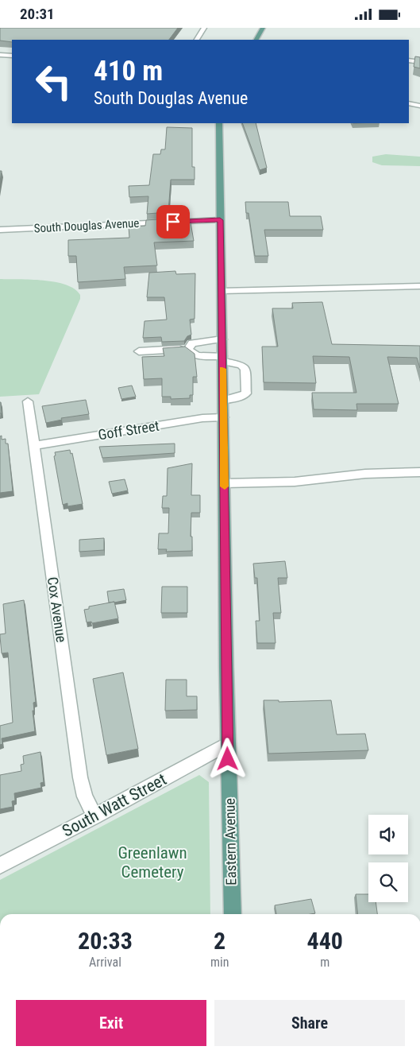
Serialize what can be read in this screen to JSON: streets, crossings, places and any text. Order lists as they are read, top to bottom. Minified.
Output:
{"streets":{"main road":["Eastern Avenue"],"street":["South Douglas Avenue","Goff Street","Cox Avenue","South Watt Street"]},"crossings":[["South Douglas Avenue","Eastern Avenue"],["Goff Street","Cox Avenue"],["Goff Street","Eastern Avenue"],["Cox Avenue","South Watt Street"],["South Watt Street","Eastern Avenue"]],"parks":["Greenlawn Cemetery"],"page":{"status":"20:31","turn":["410 m","South Douglas Avenue"],"eta":["20:33","Arrival","2","min","440","m"],"buttons":["Exit","Share"]}}
